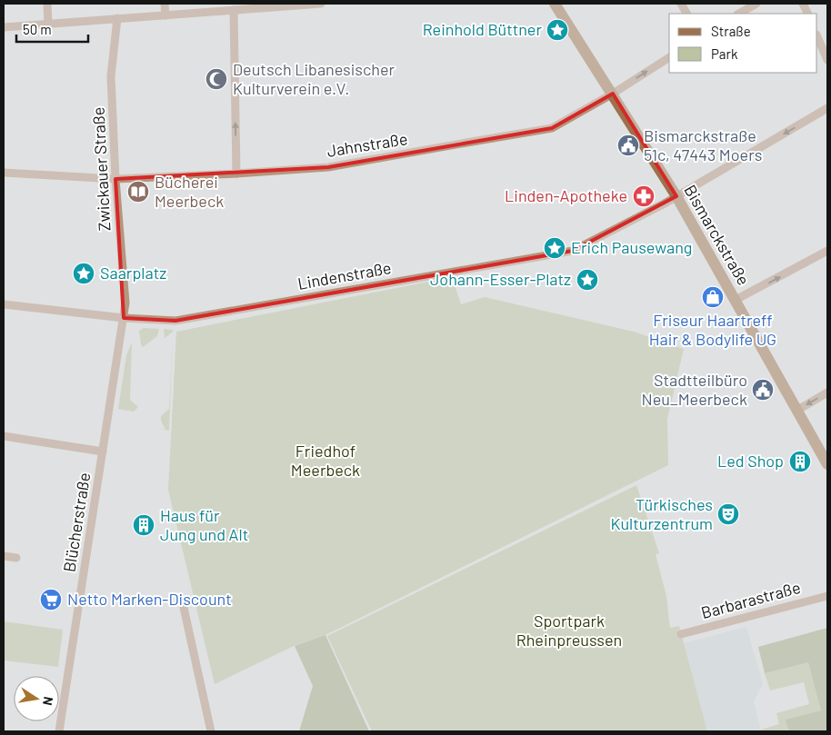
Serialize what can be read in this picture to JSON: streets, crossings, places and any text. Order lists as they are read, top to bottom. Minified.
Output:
{"streets":{"main road":["Bismarckstraße"],"street":["Jahnstraße","Zwickauer Straße","Lindenstraße","Blücherstraße","Barbarastraße"]},"crossings":[["Jahnstraße","Zwickauer Straße"],["Jahnstraße","Bismarckstraße"],["Zwickauer Straße","Lindenstraße"],["Zwickauer Straße","Blücherstraße"],["Bismarckstraße","Lindenstraße"],["Lindenstraße","Blücherstraße"]],"parks":["Friedhof Meerbeck","Sportpark Rheinpreussen"],"places":{"place":["Reinhold Büttner","Erich Pausewang","Saarplatz","Johann-Esser-Platz"],"mosque":["Deutsch Libanesischer Kulturverein e.V."],"public building":["Bismarckstraße 51c, 47443 Moers","Stadtteilbüro Neu_Meerbeck"],"library":["Bücherei Meerbeck"],"pharmacy":["Linden-Apotheke"],"shop":["Friseur Haartreff Hair & Bodylife UG"],"building":["Led Shop","Haus für Jung und Alt"],"theatre":["Türkisches Kulturzentrum"],"supermarket":["Netto Marken-Discount"]},"legend":["Straße","Park"],"scale_bar":"50 m","north":"right"}
